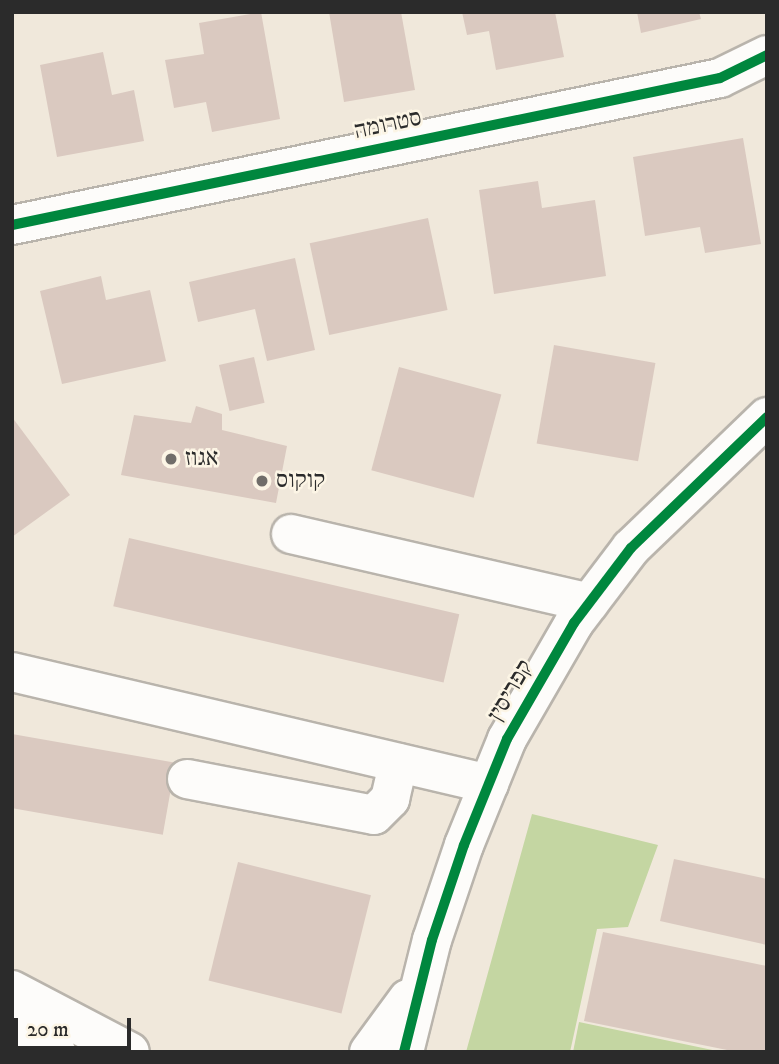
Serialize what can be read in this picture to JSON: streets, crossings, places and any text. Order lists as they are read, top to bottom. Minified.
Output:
{"streets":{"street":["סטרומה","קפריסין"]},"places":["אגוז","קוקוס"],"scale_bar":"20 m"}
